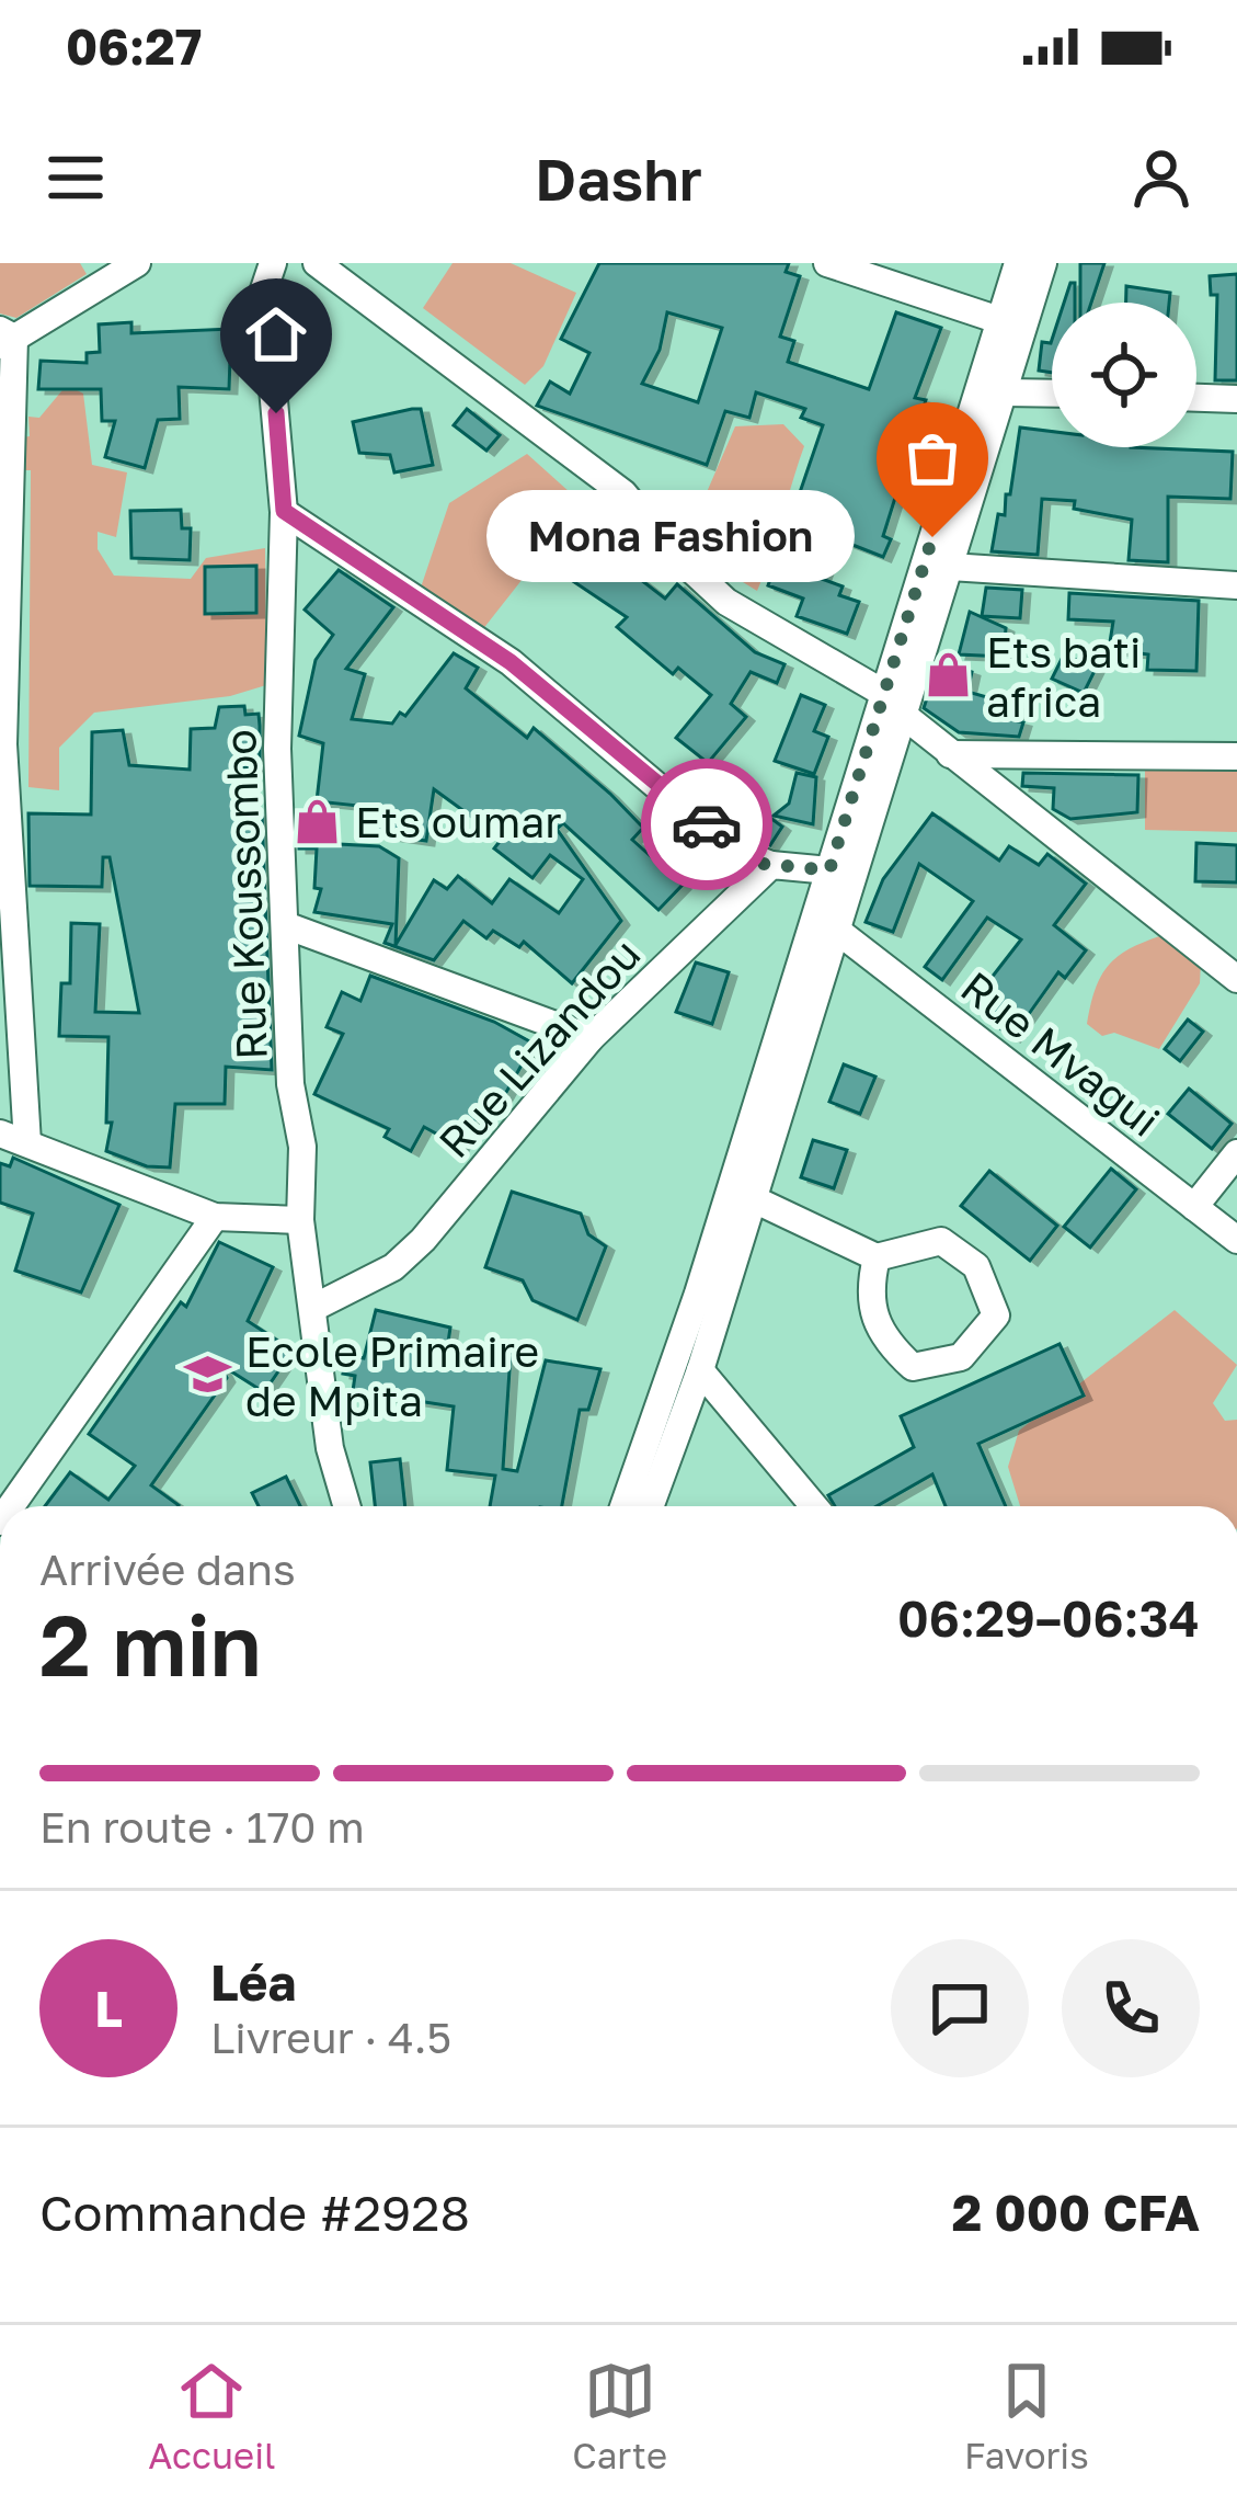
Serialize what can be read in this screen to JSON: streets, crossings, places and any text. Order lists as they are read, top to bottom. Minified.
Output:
{"streets":{"street":["Rue Koussombo","Rue Lizandou","Rue Mvagui"]},"crossings":[["Rue Koussombo","Rue Lizandou"]],"places":{"other":["Mona Fashion"],"shop":["Ets bati africa","Ets oumar"],"school or university":["Ecole Primaire de Mpita"]},"page":{"status":"06:27","header":"Dashr","bubble":"Mona Fashion","heading":["2 min","Arrivée dans","06:29–06:34"],"panel":["Léa","Livreur · 4.5","Commande #2928","2 000 CFA"],"bar":"En route · 170 m","round":"L","tabs":["Accueil","Carte","Favoris"]}}
